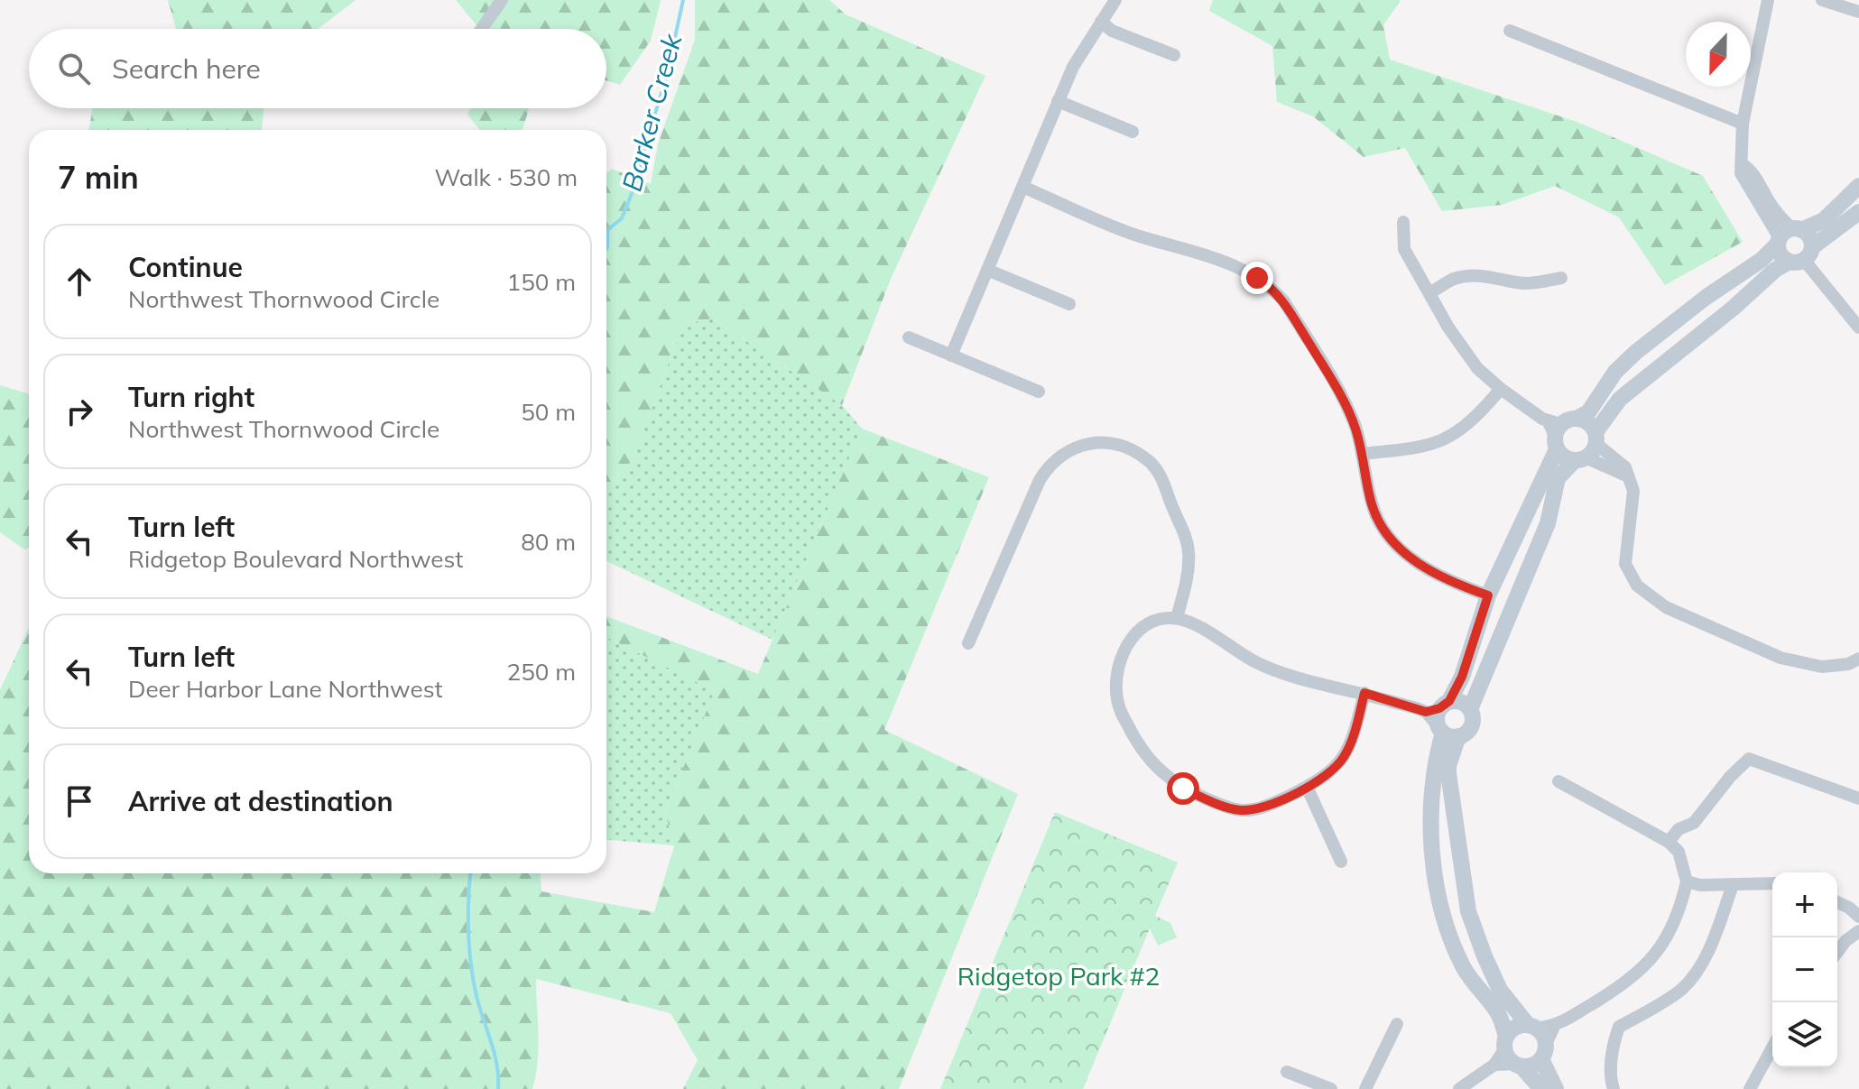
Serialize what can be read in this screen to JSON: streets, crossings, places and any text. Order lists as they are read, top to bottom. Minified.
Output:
{"water":["Barker Creek"],"parks":["Ridgetop Park #2"],"north":"bottom","page":{"search":"Search here","heading":["7 min","Walk · 530 m"],"list":[["Continue","Northwest Thornwood Circle","150 m"],["Turn right","Northwest Thornwood Circle","50 m"],["Turn left","Ridgetop Boulevard Northwest","80 m"],["Turn left","Deer Harbor Lane Northwest","250 m"],"Arrive at destination"],"map_buttons":["+","−"]}}
